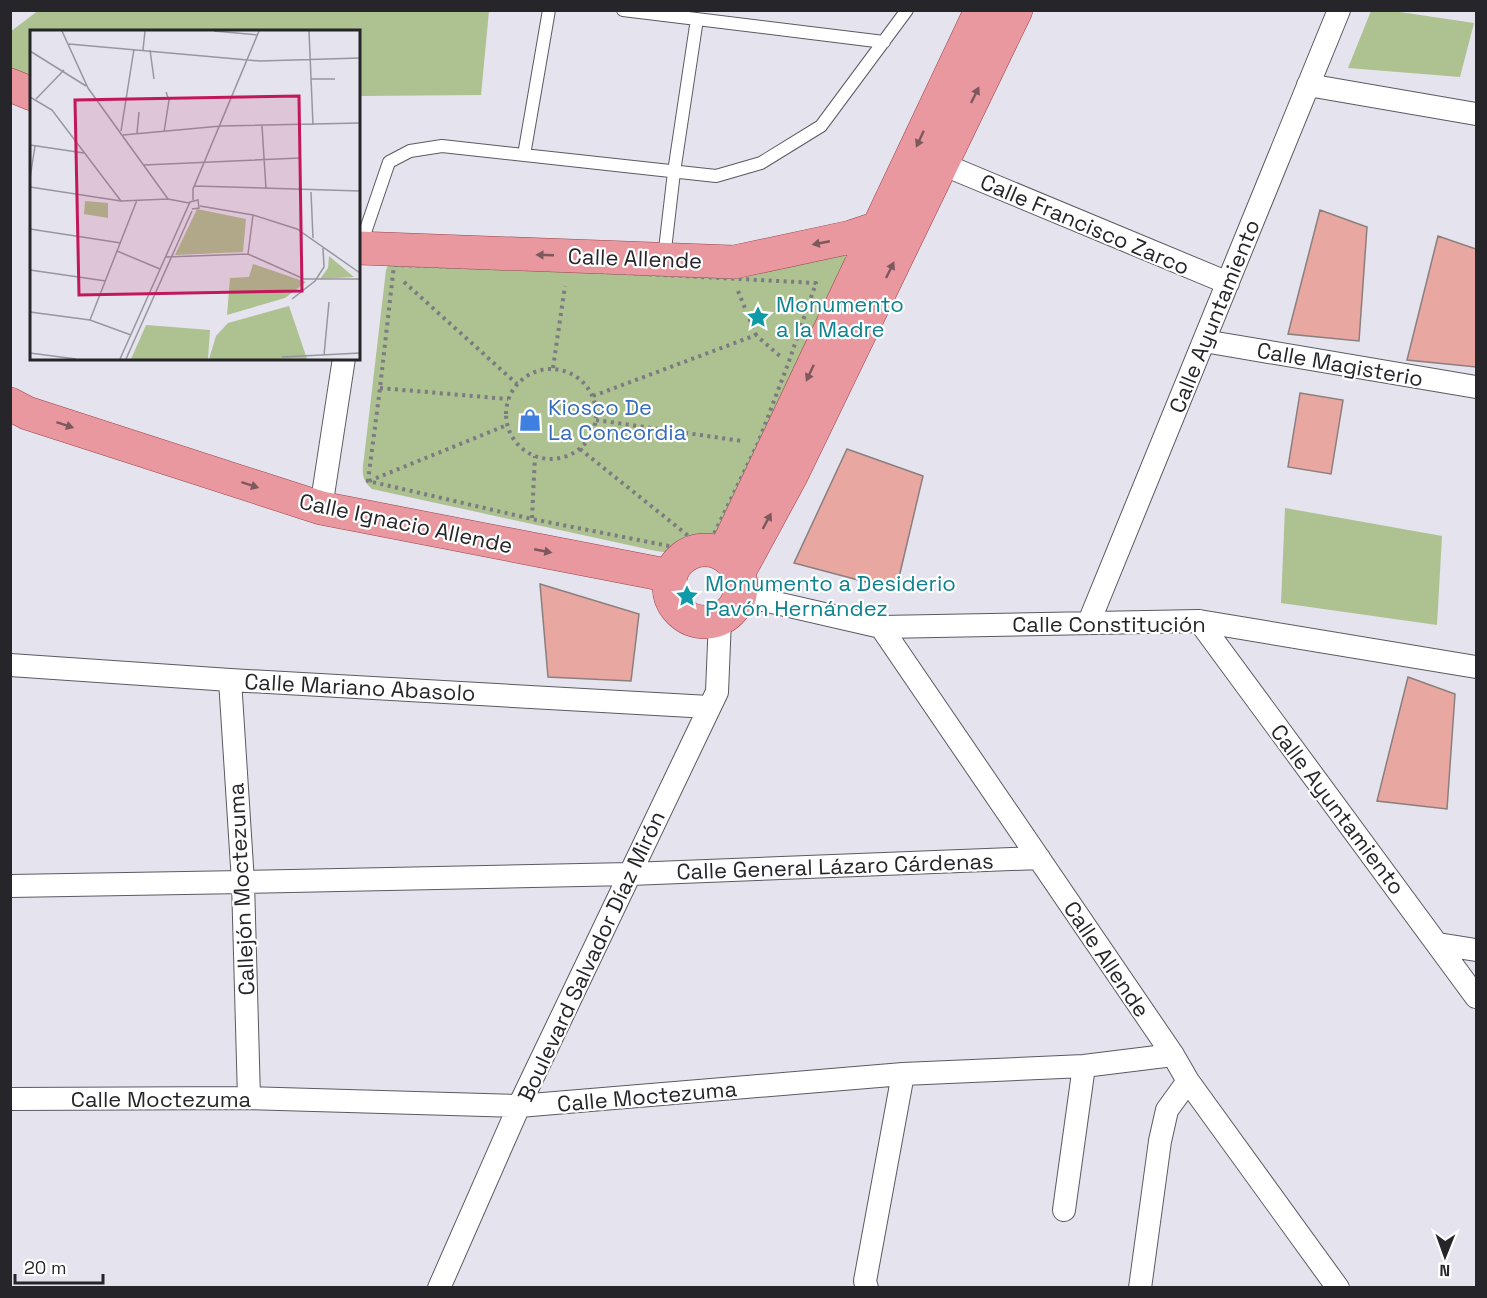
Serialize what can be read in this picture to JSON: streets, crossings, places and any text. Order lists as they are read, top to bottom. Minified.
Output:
{"streets":{"main road":["Calle Allende","Calle Ignacio Allende"],"street":["Calle Francisco Zarco","Calle Ayuntamiento","Calle Magisterio","Calle Constitución","Calle Mariano Abasolo","Calle General Lázaro Cárdenas","Callejón Moctezuma","Boulevard Salvador Díaz Mirón","Calle Moctezuma"]},"crossings":[["Calle Francisco Zarco","Calle Ayuntamiento"],["Calle Allende","Calle Constitución"],["Calle Allende","Calle General Lázaro Cárdenas"],["Calle Allende","Calle Moctezuma"],["Calle Ayuntamiento","Calle Magisterio"],["Calle Ayuntamiento","Calle Constitución"],["Calle Ignacio Allende","Calle Constitución"],["Calle Mariano Abasolo","Callejón Moctezuma"],["Calle Mariano Abasolo","Boulevard Salvador Díaz Mirón"],["Calle General Lázaro Cárdenas","Boulevard Salvador Díaz Mirón"],["Callejón Moctezuma","Calle Moctezuma"],["Boulevard Salvador Díaz Mirón","Calle Moctezuma"]],"one_way":["Calle Allende","Calle Ignacio Allende"],"places":{"place":["Monumento a la Madre","Monumento a Desiderio Pavón Hernández"],"shop":["Kiosco De La Concordia"]},"scale_bar":"20 m","north":"bottom"}
